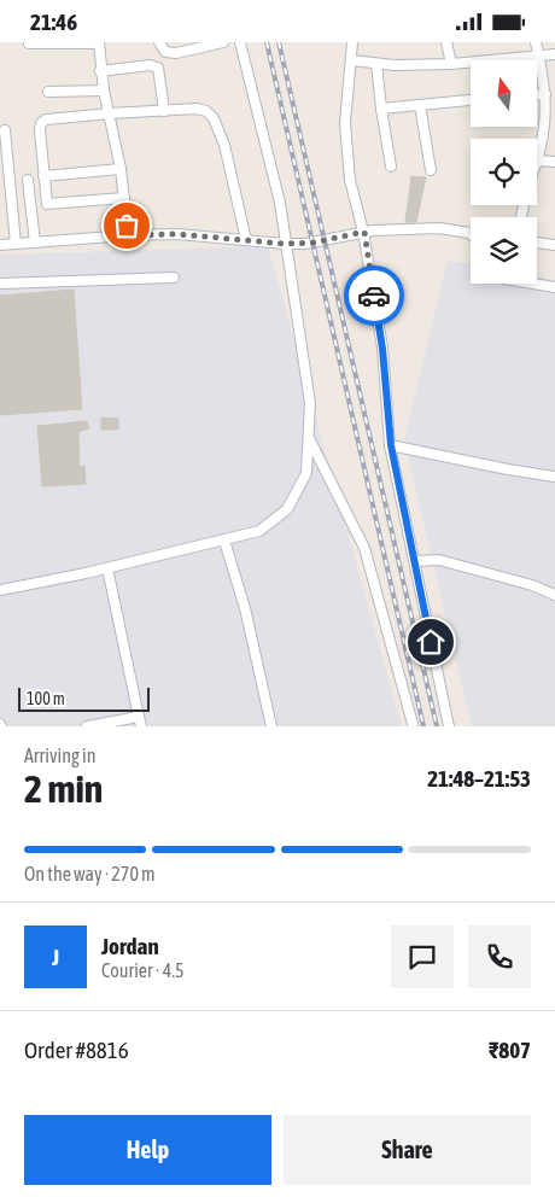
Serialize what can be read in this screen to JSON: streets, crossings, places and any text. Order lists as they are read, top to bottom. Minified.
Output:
{"scale_bar":"100 m","north":"top","page":{"status":"21:46","scale":"100 m","heading":["2 min","Arriving in","21:48–21:53"],"panel":["Jordan","Courier · 4.5","Order #8816","₹807"],"bar":"On the way · 270 m","round":"J","buttons":["Help","Share"]}}
